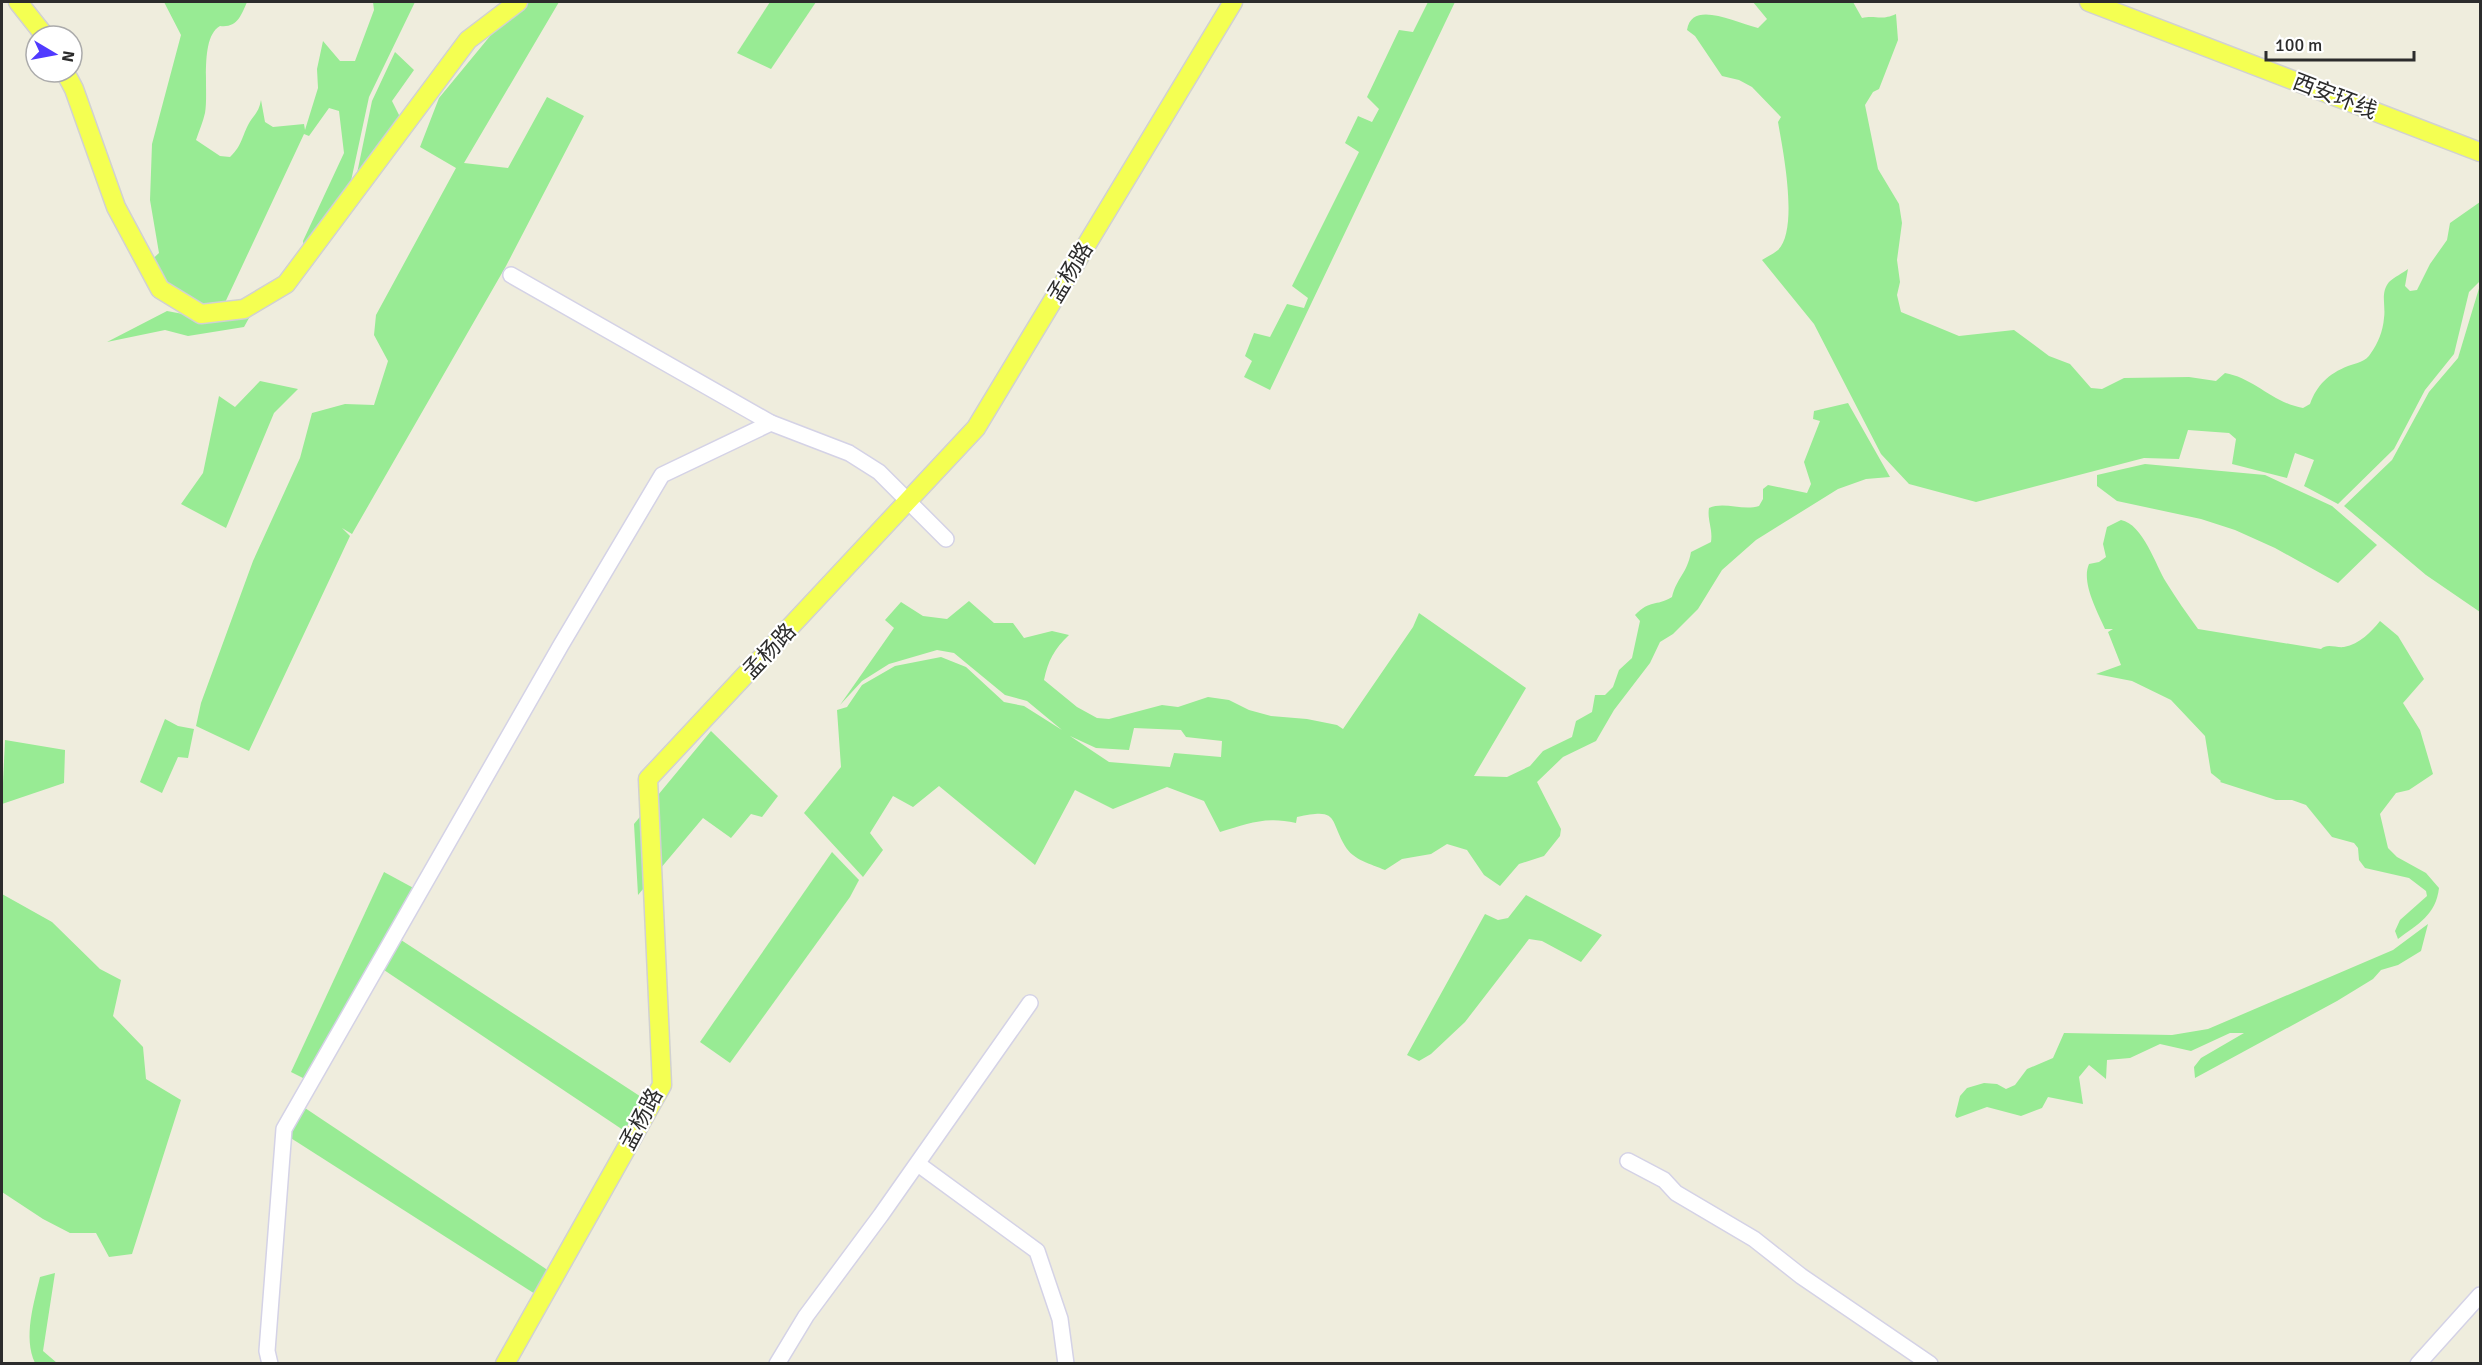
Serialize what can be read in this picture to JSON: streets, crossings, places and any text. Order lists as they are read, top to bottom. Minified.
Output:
{"streets":{"main road":["西安环线","孟杨路"]},"scale_bar":"100 m","north":"right"}
